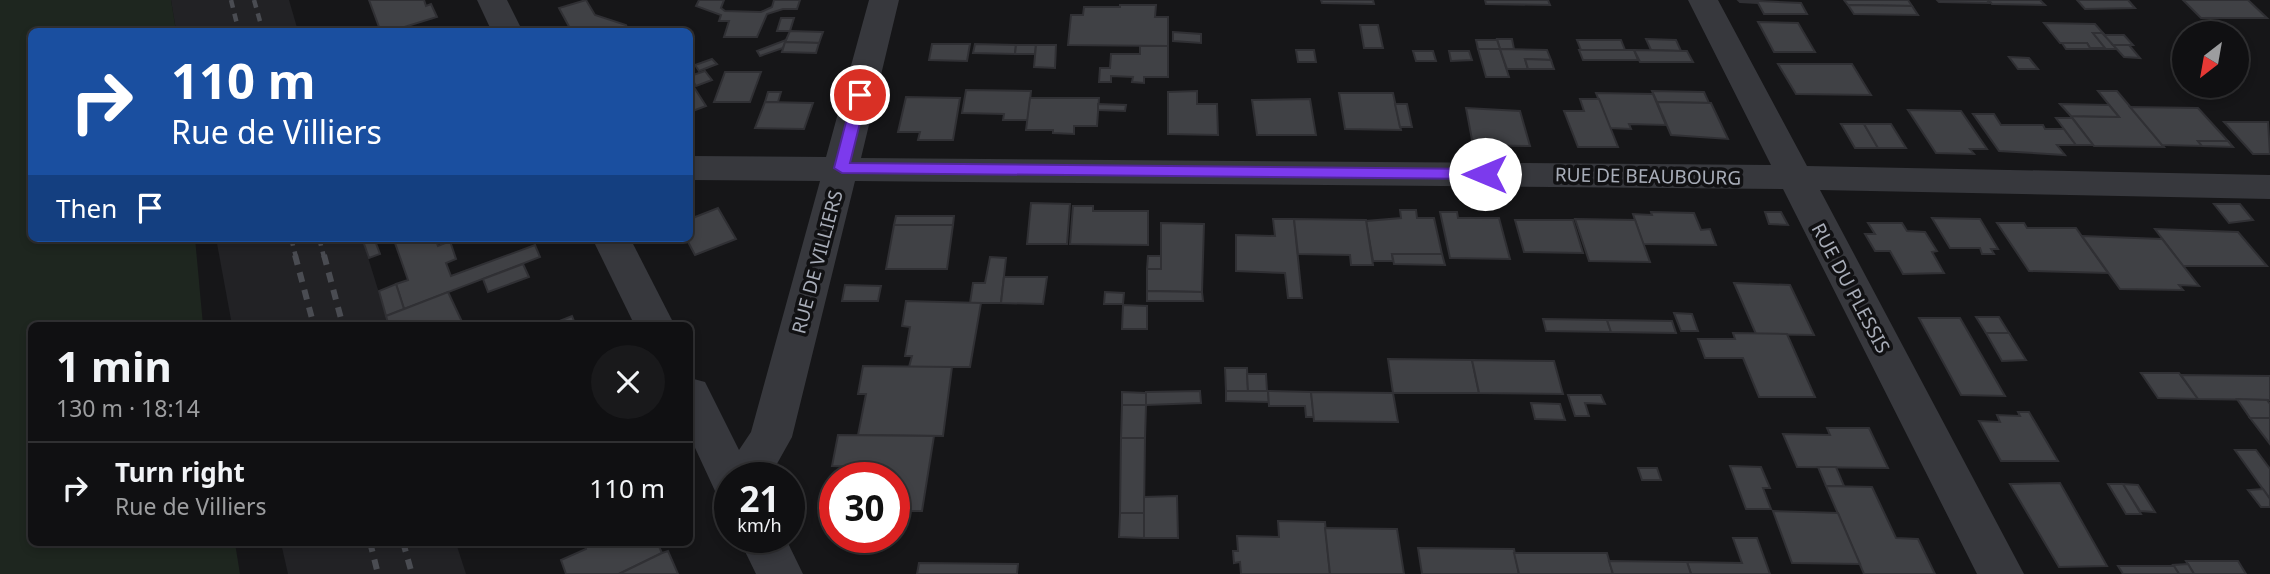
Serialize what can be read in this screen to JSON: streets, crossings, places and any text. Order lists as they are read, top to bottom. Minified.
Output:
{"streets":{"street":["RUE DE BEAUBOURG","RUE DE VILLIERS","RUE DU PLESSIS"]},"crossings":[["RUE DE BEAUBOURG","RUE DE VILLIERS"],["RUE DE BEAUBOURG","RUE DU PLESSIS"]],"north":"bottom left","page":{"turn":["110 m","Rue de Villiers"],"then":"Then","heading":["1 min","130 m · 18:14"],"list":[{"name":"Turn right","note":"Rue de Villiers","value":"110 m"}],"speed":"21 km/h","limit":"30"}}
